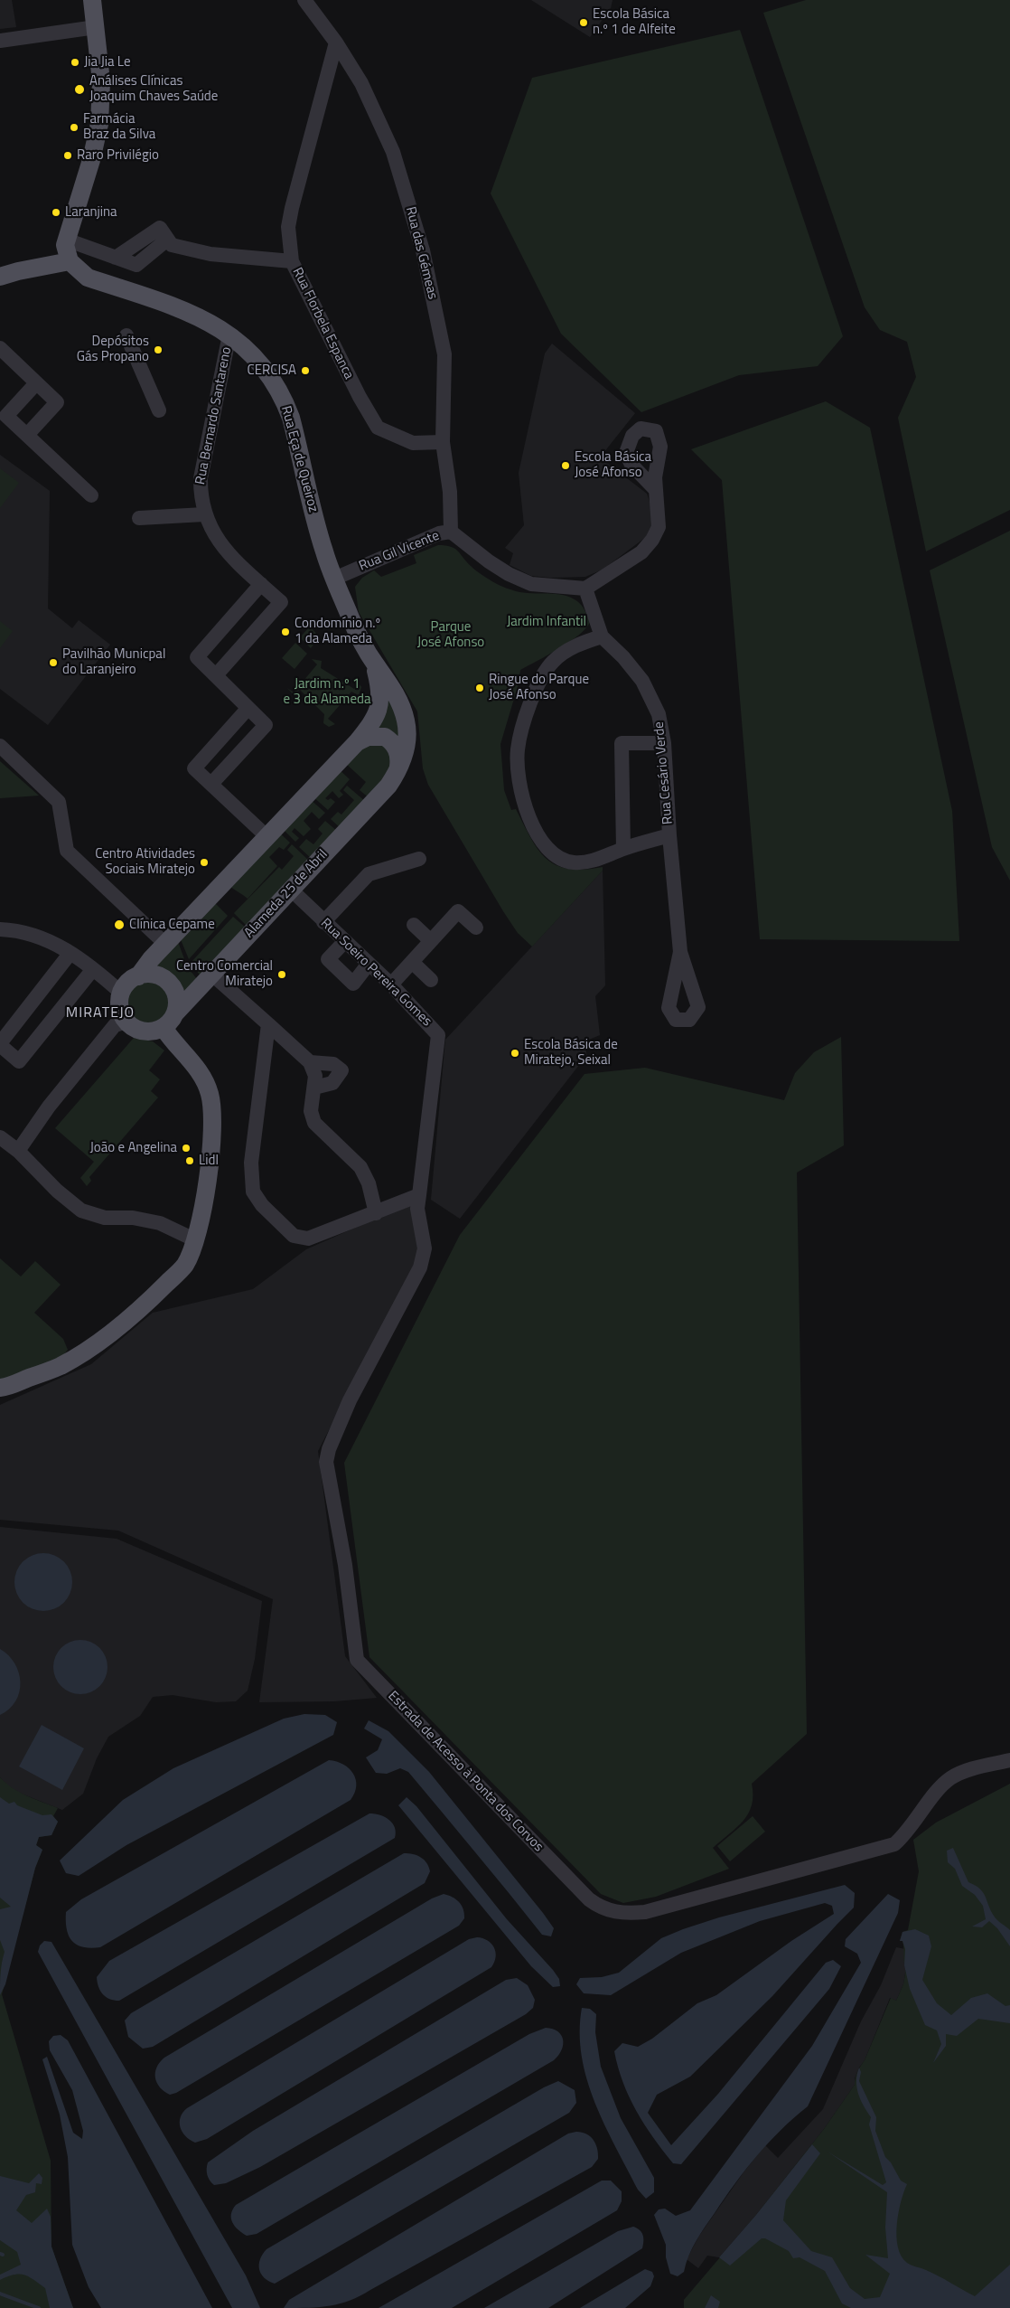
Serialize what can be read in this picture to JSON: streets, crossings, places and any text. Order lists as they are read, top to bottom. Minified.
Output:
{"streets":{"main road":["Rua Eça de Queiroz","Alameda 25 de Abril"],"street":["Rua das Gémeas","Rua Florbela Espanca","Rua Bernardo Santareno","Rua Gil Vicente","Rua Cesário Verde","Rua Soeiro Pereira Gomes","Estrada de Acesso à Ponta dos Corvos"]},"crossings":[["Rua das Gémeas","Rua Florbela Espanca"],["Rua das Gémeas","Rua Gil Vicente"],["Rua Bernardo Santareno","Rua Eça de Queiroz"],["Rua Eça de Queiroz","Rua Gil Vicente"],["Rua Eça de Queiroz","Alameda 25 de Abril"],["Rua Gil Vicente","Rua Cesário Verde"],["Alameda 25 de Abril","Rua Soeiro Pereira Gomes"],["Rua Soeiro Pereira Gomes","Estrada de Acesso à Ponta dos Corvos"]],"districts":["MIRATEJO"],"parks":["Jardim Infantil","Parque José Afonso","Jardim n.º 1 e 3 da Alameda"],"places":["Escola Básica n.º 1 de Alfeite","Jia Jia Le","Análises Clínicas Joaquim Chaves Saúde","Farmácia Braz da Silva","Raro Privilégio","Laranjina","Depósitos Gás Propano","CERCISA","Escola Básica José Afonso","Condomínio n.º 1 da Alameda","Pavilhão Municpal do Laranjeiro","Ringue do Parque José Afonso","Centro Atividades Sociais Miratejo","Clínica Cepame","Centro Comercial Miratejo","Escola Básica de Miratejo, Seixal","João e Angelina","Lidl"]}
